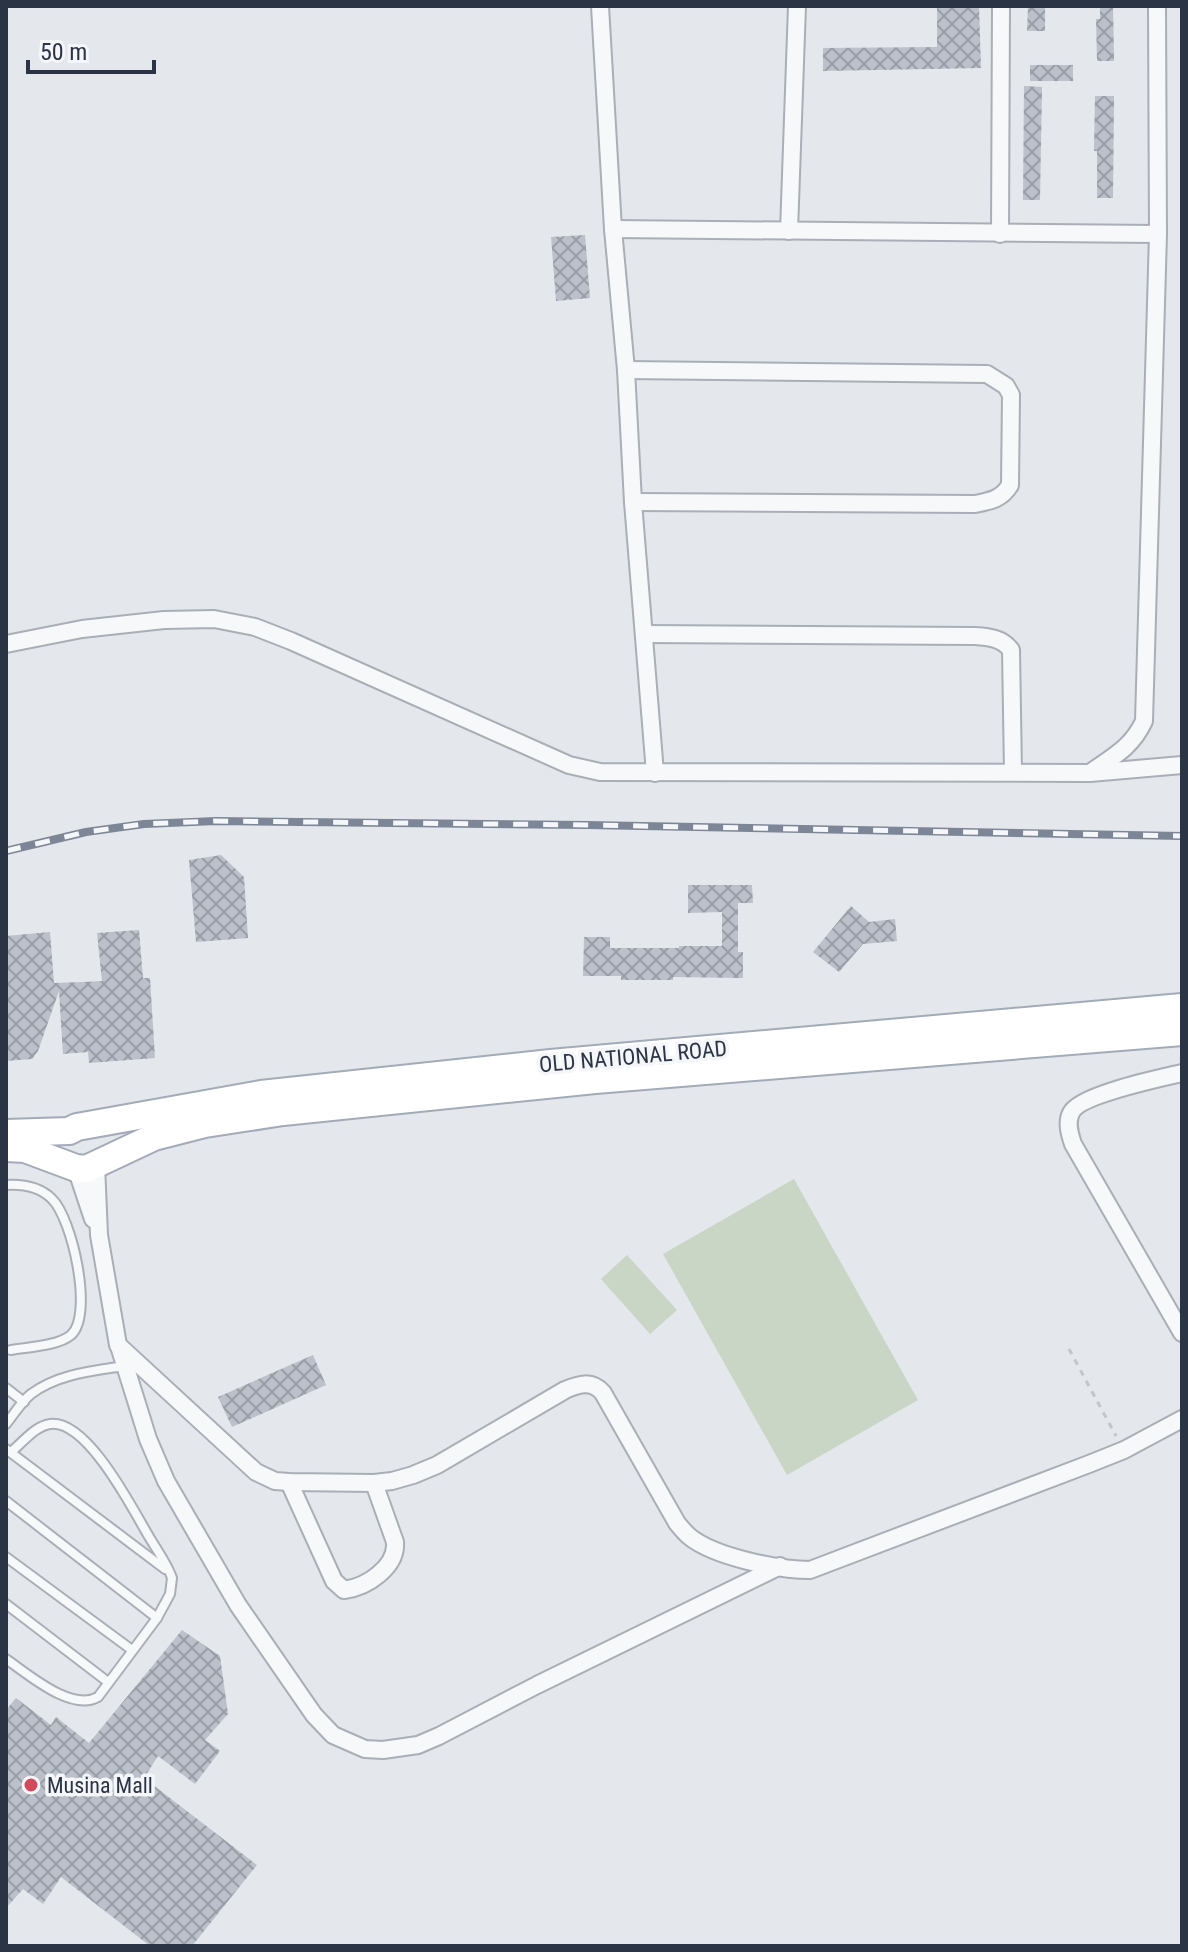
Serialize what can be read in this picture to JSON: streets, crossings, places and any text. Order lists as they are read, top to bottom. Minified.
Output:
{"streets":{"main road":["OLD NATIONAL ROAD"]},"places":["Musina Mall"],"scale_bar":"50 m"}
